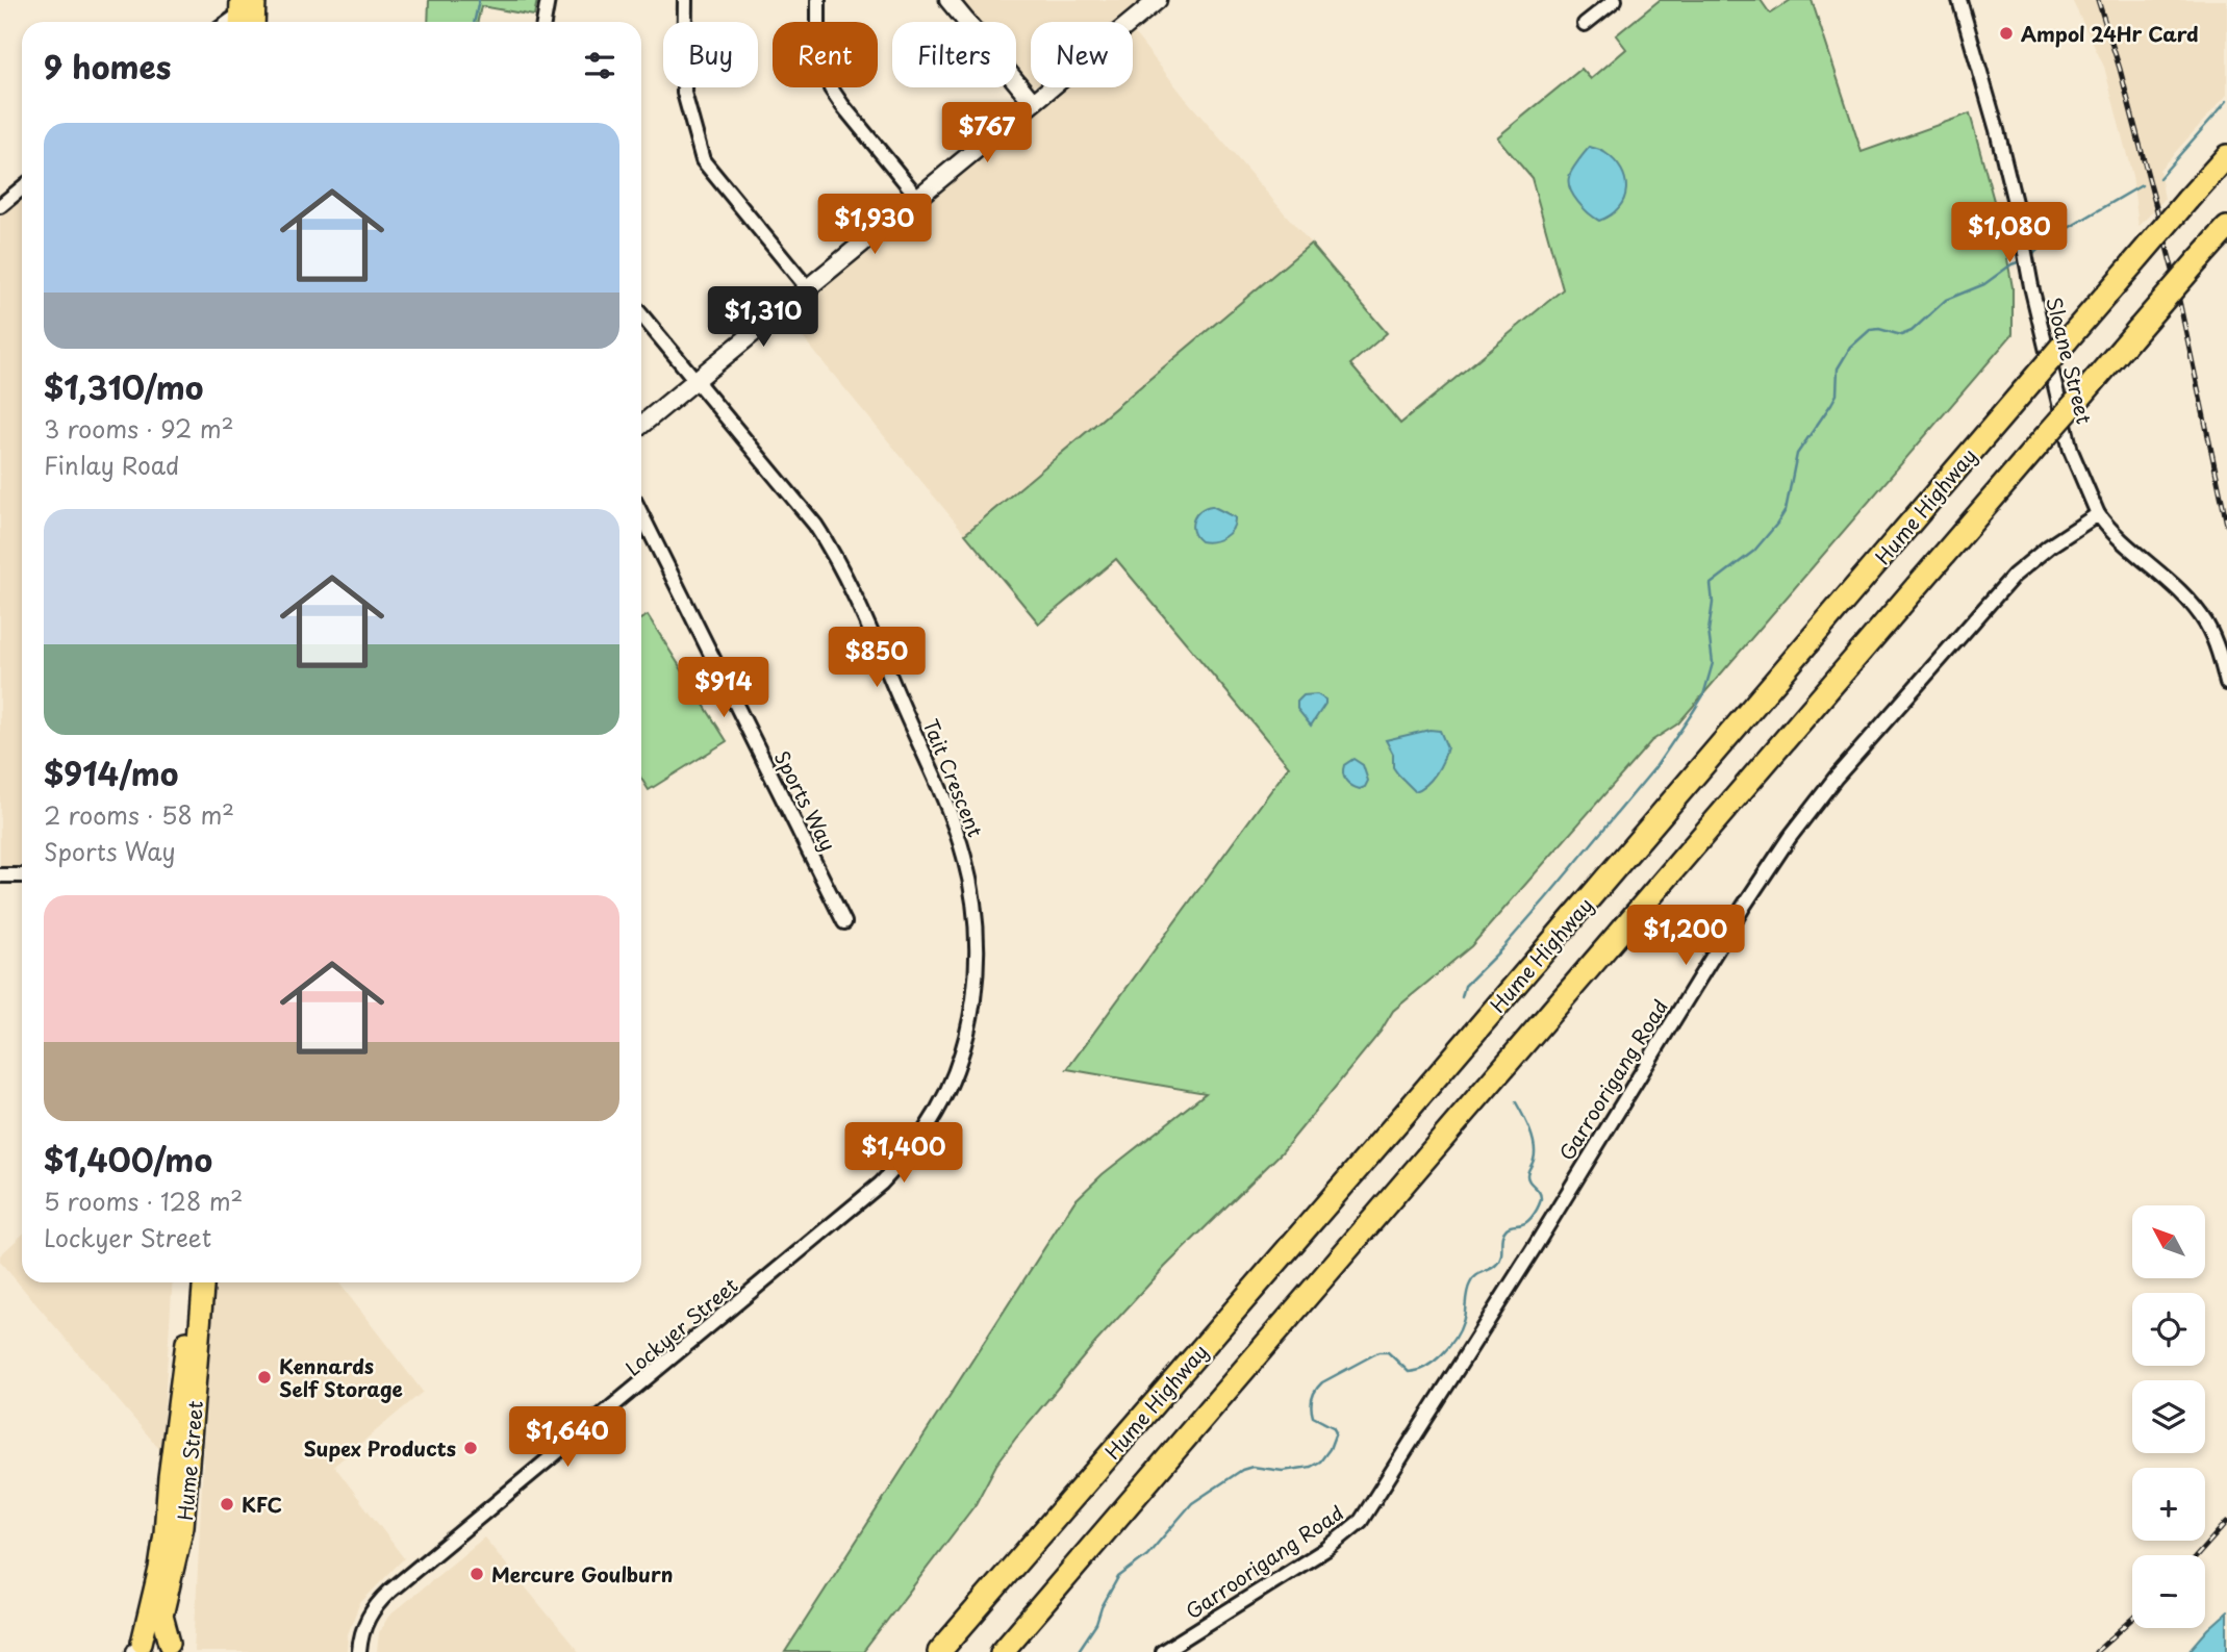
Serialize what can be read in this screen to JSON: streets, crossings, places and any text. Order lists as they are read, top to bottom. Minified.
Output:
{"streets":{"highway":["Hume Highway"],"main road":["Hume Street"],"street":["Sloane Street","Tait Crescent","Sports Way","Garroorigang Road","Lockyer Street"]},"crossings":[["Sloane Street","Garroorigang Road"],["Tait Crescent","Lockyer Street"]],"places":["Ampol 24Hr Card","Kennards Self Storage","Supex Products","KFC","Mercure Goulburn"],"north":"top left","page":{"chip":["Buy","Rent","Filters","New"],"heading":"9 homes","price":["$767","$1,930","$1,080","$1,310","$850","$914","$1,200","$1,400","$1,640"],"list":[{"name":"$1,310/mo","note":"3 rooms · 92 m² · Finlay Road"},{"name":"$914/mo","note":"2 rooms · 58 m² · Sports Way"},{"name":"$1,400/mo","note":"5 rooms · 128 m² · Lockyer Street"}],"map_buttons":["+","−"]}}
